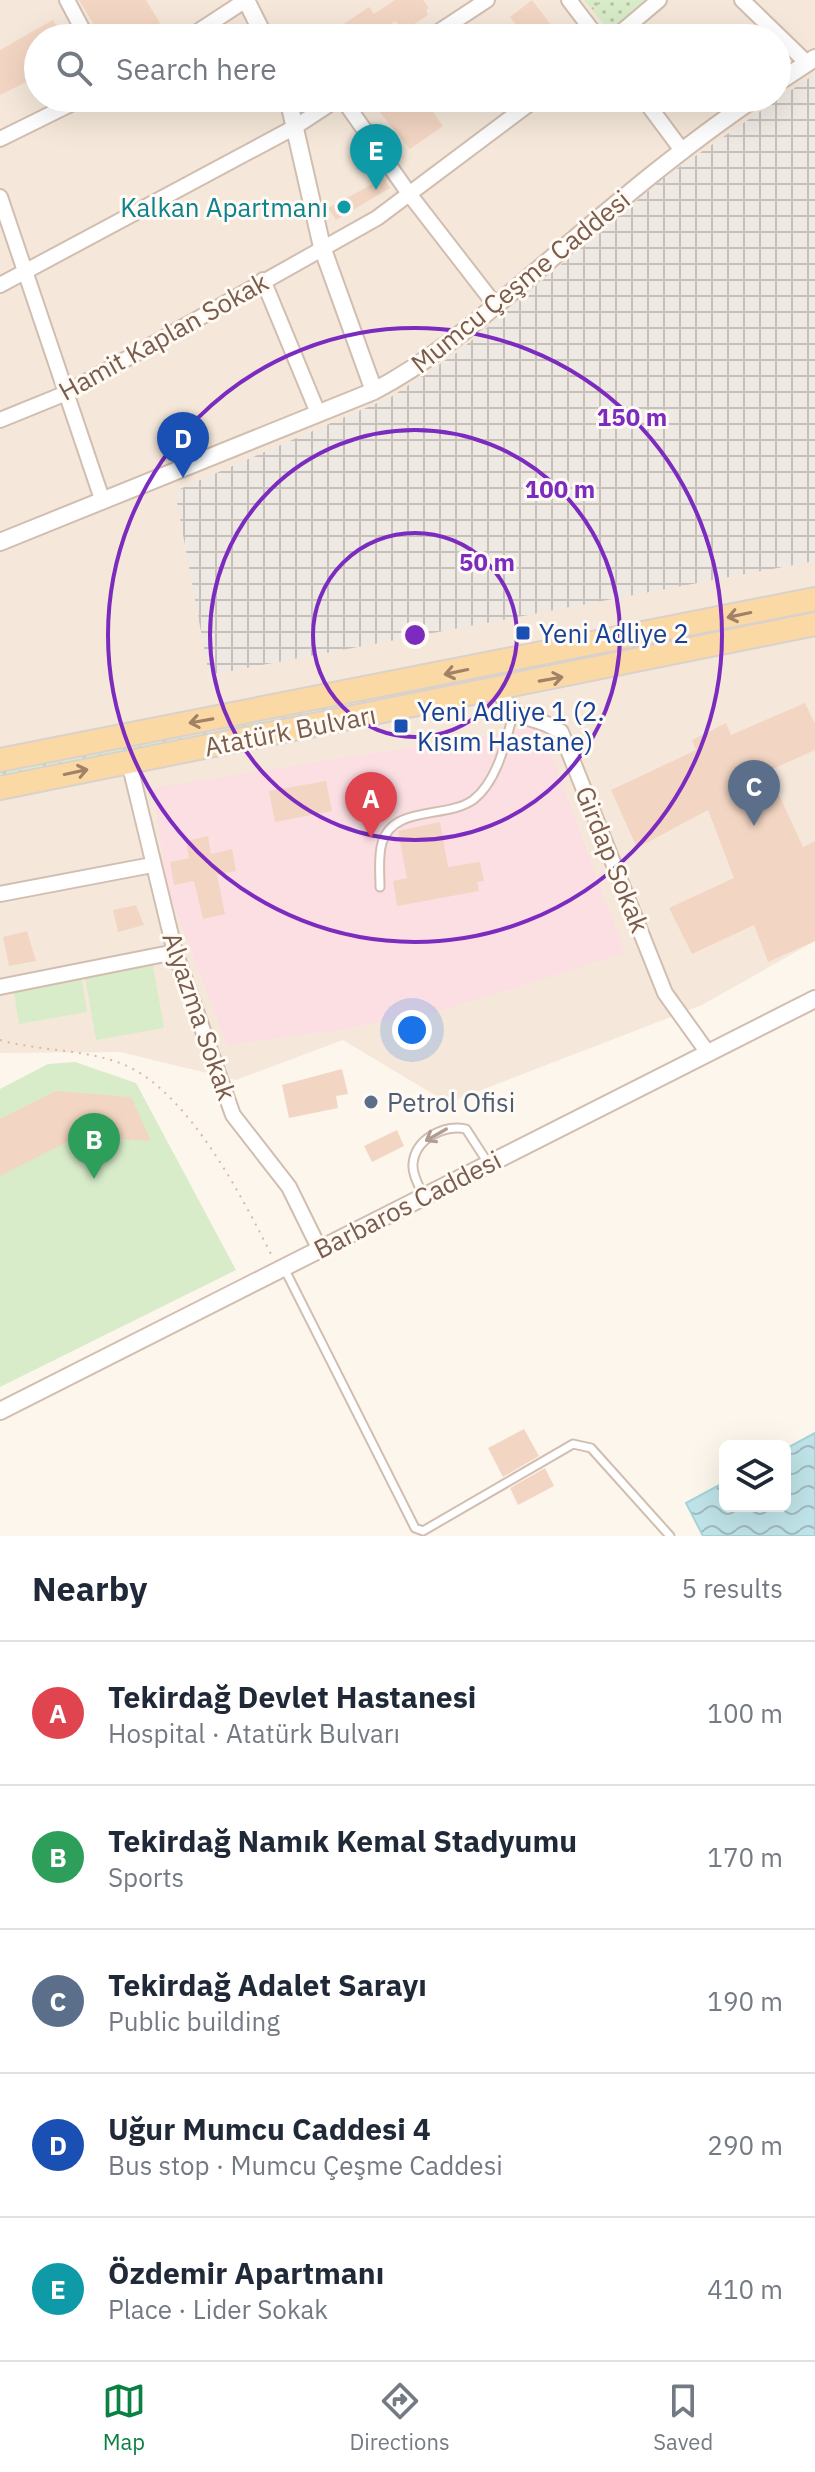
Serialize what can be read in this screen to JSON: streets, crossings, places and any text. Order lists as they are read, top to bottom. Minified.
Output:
{"streets":{"main road":["Atatürk Bulvarı"],"street":["Mumcu Çeşme Caddesi","Hamit Kaplan Sokak","Girdap Sokak","Alyazma Sokak","Barbaros Caddesi"]},"crossings":[["Atatürk Bulvarı","Girdap Sokak"],["Atatürk Bulvarı","Alyazma Sokak"],["Girdap Sokak","Barbaros Caddesi"],["Alyazma Sokak","Barbaros Caddesi"]],"places":{"other":["Kalkan Apartmanı","Petrol Ofisi"],"transit":["Yeni Adliye 2","Yeni Adliye 1 (2. Kısım Hastane)"]},"page":{"search":"Search here","pins":["E","D","C","A","B"],"heading":["Nearby","5 results"],"list":[{"mark":"A","name":"Tekirdağ Devlet Hastanesi","note":"Hospital · Atatürk Bulvarı","value":"100 m"},{"mark":"B","name":"Tekirdağ Namık Kemal Stadyumu","note":"Sports","value":"170 m"},{"mark":"C","name":"Tekirdağ Adalet Sarayı","note":"Public building","value":"190 m"},{"mark":"D","name":"Uğur Mumcu Caddesi 4","note":"Bus stop · Mumcu Çeşme Caddesi","value":"290 m"},{"mark":"E","name":"Özdemir Apartmanı","note":"Place · Lider Sokak","value":"410 m"}],"nav":["Map","Directions","Saved"]},"rings":["150 m","100 m","50 m"]}
